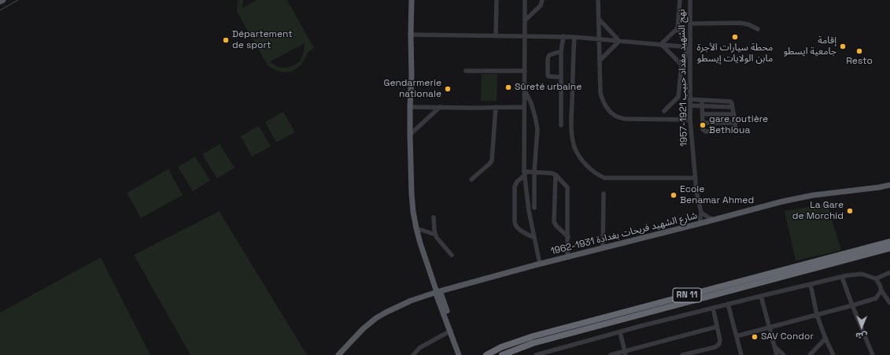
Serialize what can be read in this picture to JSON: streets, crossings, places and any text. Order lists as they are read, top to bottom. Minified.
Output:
{"streets":{"highway":["RN 11"],"main road":["شارع الشهيد فريحات بغدادة 1931-1962"],"street":["نهج الشهيد مقداد حبيب 1921-1957"]},"places":["محطة سيارات الأجرة مابن الولايات إيسطو","Département de sport","إقامة جامعية ايسطو","Resto","Sûreté urbaine","Gendarmerie nationale","gare routière Bethioua","Ecole Benamar Ahmed","La Gare de Morchid","SAV Condor"],"north":"bottom"}
